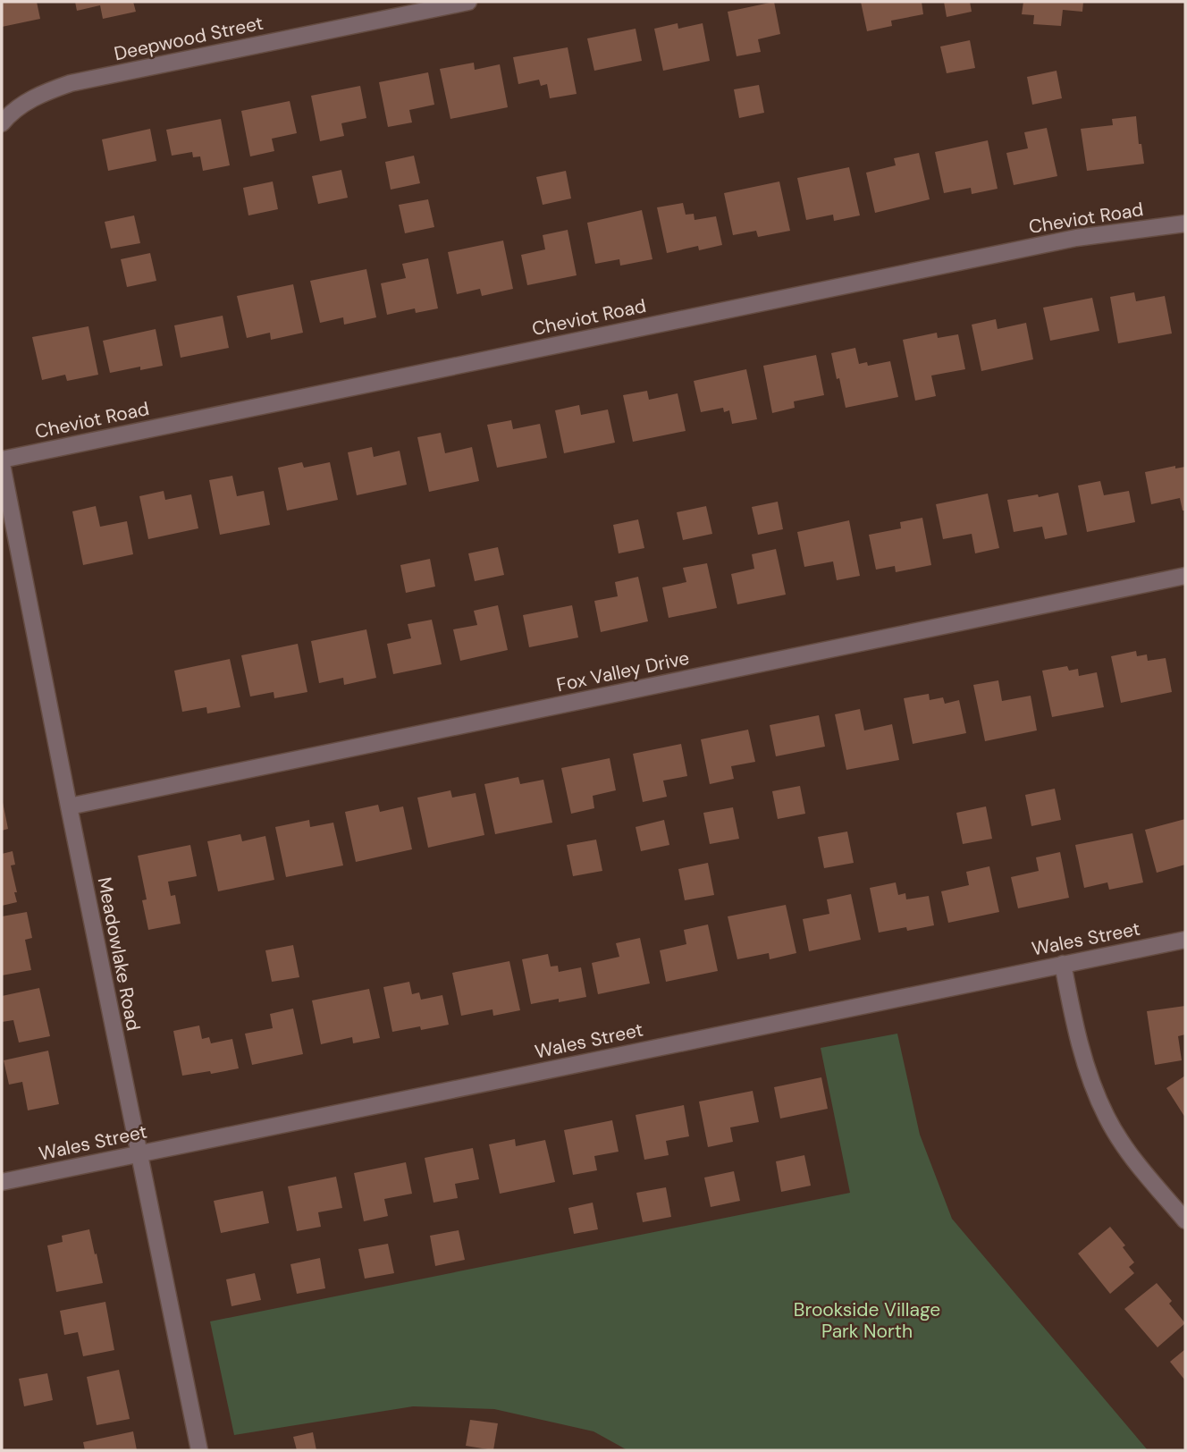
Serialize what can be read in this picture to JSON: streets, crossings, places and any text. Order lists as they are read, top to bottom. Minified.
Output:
{"streets":{"street":["Deepwood Street","Cheviot Road","Fox Valley Drive","Wales Street","Meadowlake Road"]},"crossings":[["Cheviot Road","Meadowlake Road"],["Fox Valley Drive","Meadowlake Road"],["Wales Street","Meadowlake Road"]],"parks":["Brookside Village Park North"]}
